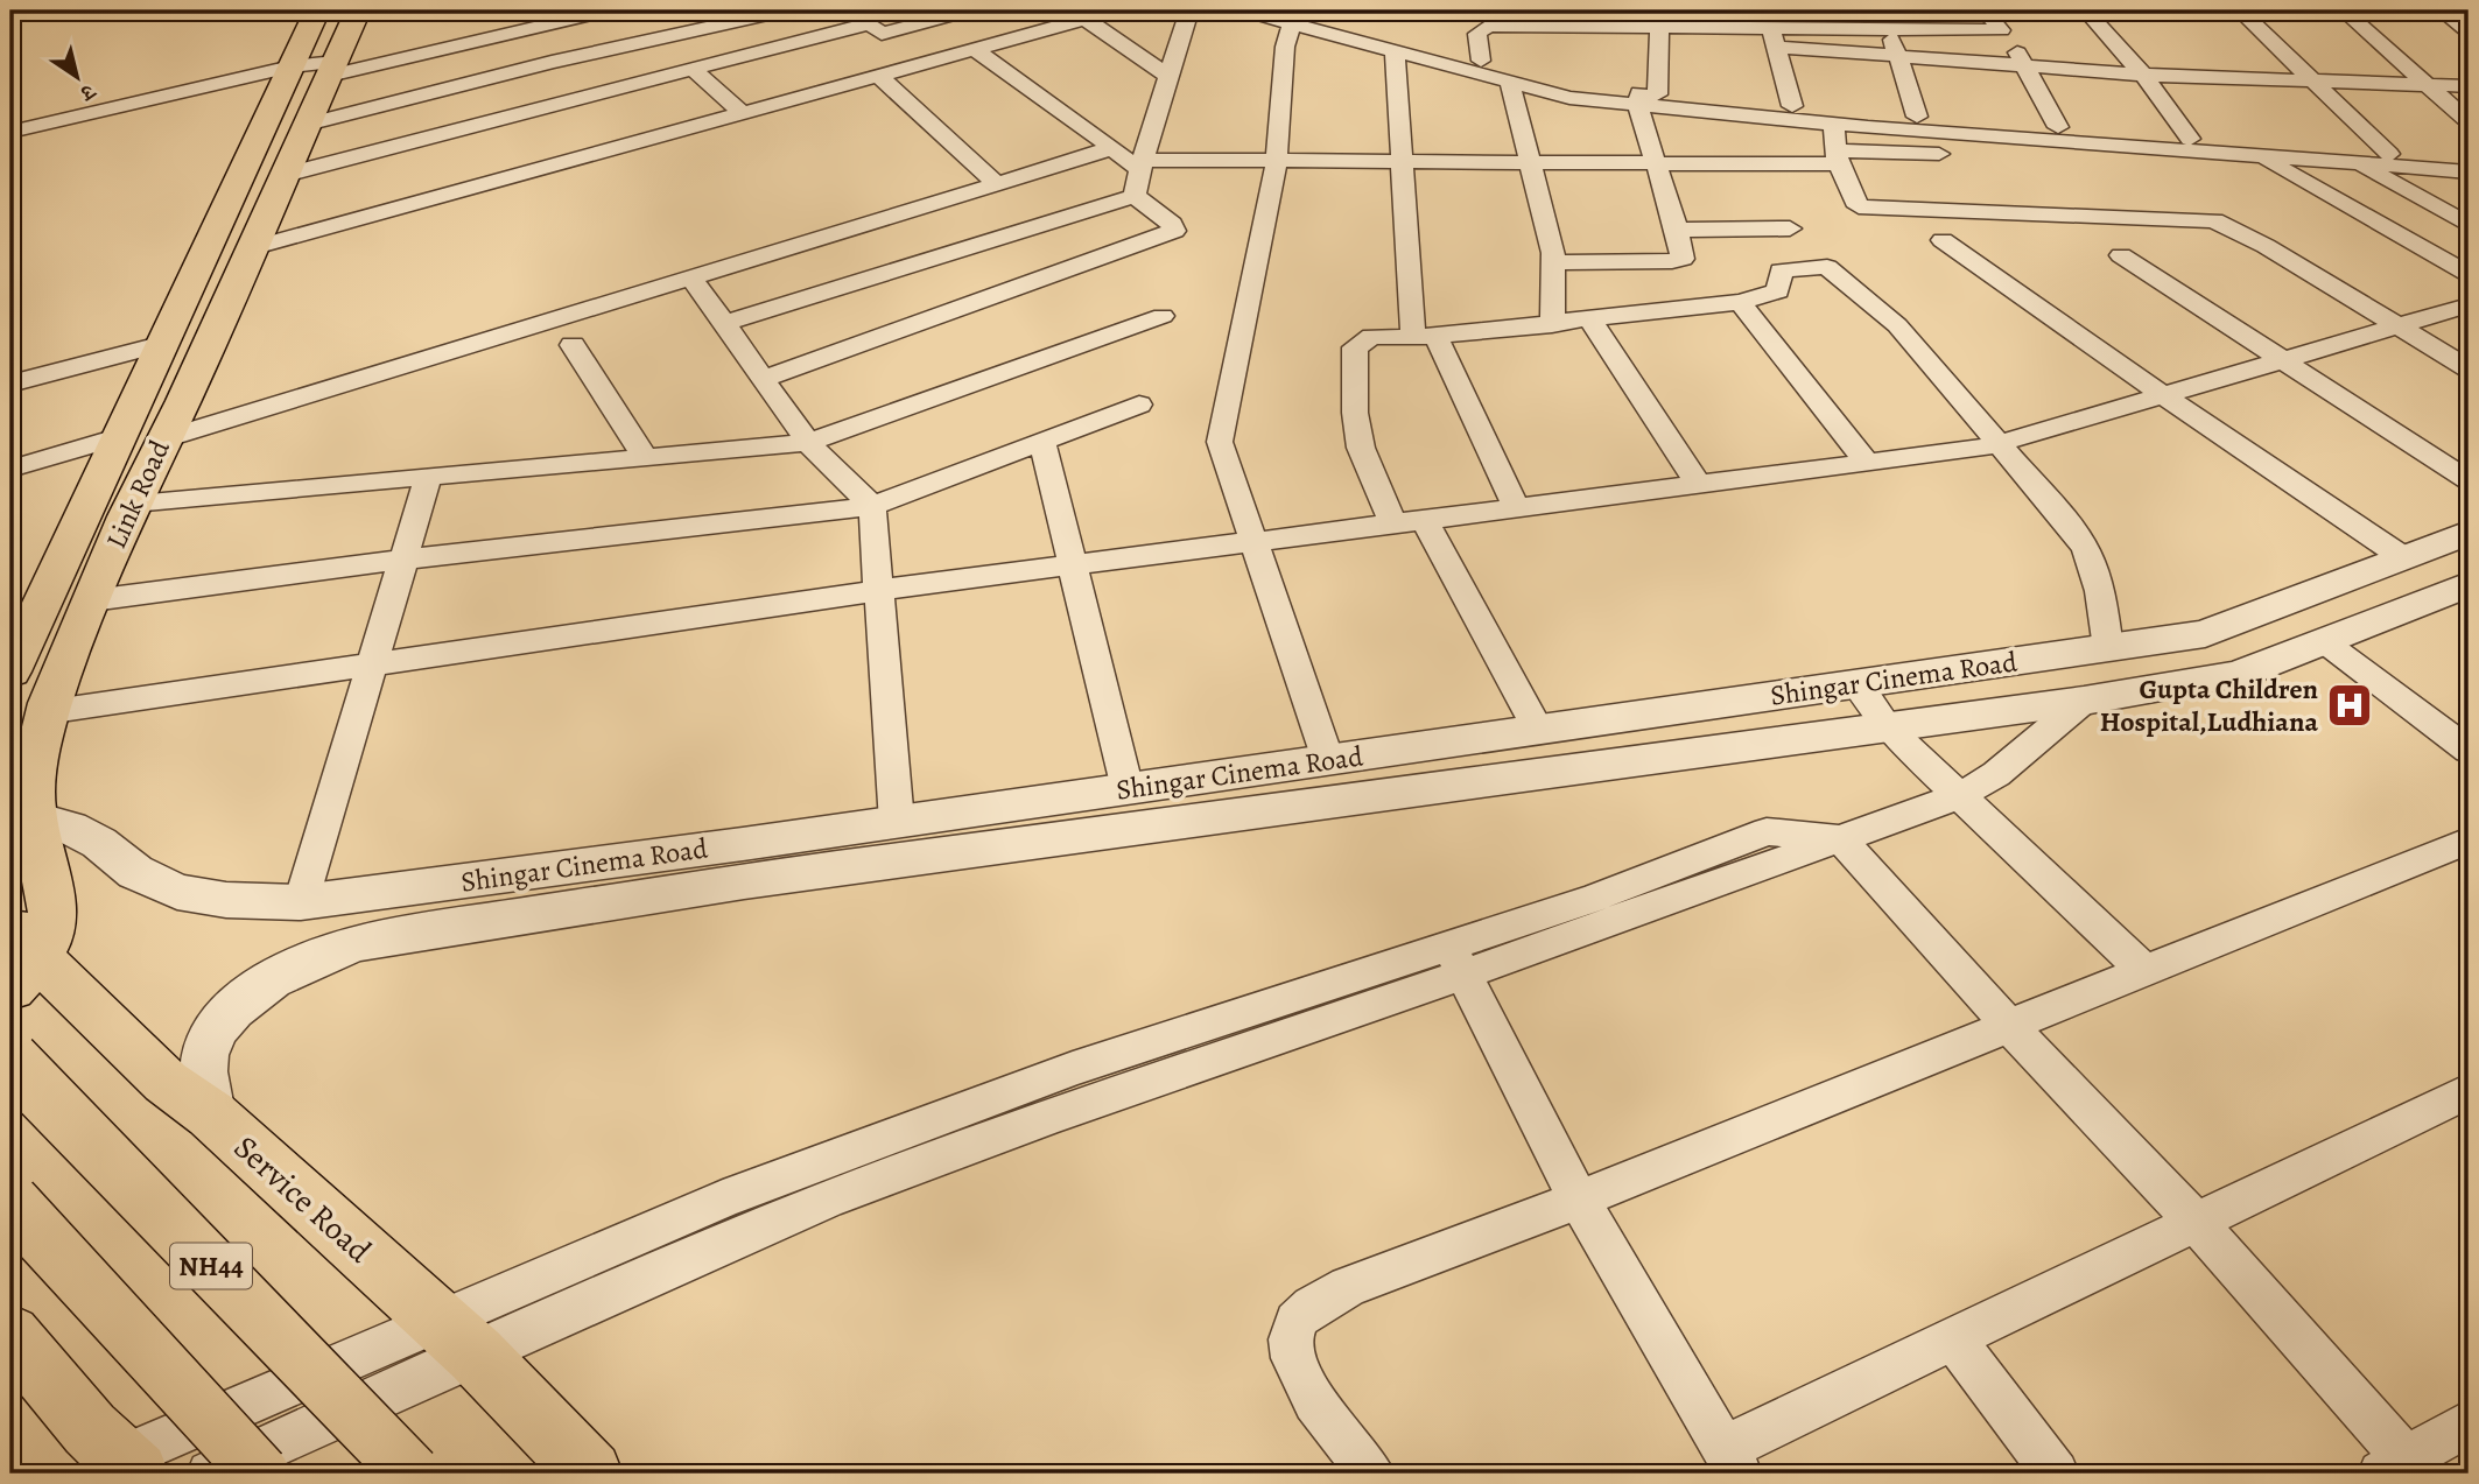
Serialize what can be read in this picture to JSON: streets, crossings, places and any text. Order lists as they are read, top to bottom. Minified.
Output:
{"streets":{"main road":["Link Road","Service Road","NH44"],"street":["Shingar Cinema Road"]},"crossings":[["Link Road","Shingar Cinema Road"],["Link Road","Service Road"],["Shingar Cinema Road","Service Road"]],"places":{"hospital":["Gupta Children Hospital,Ludhiana"]},"north":"bottom right"}
